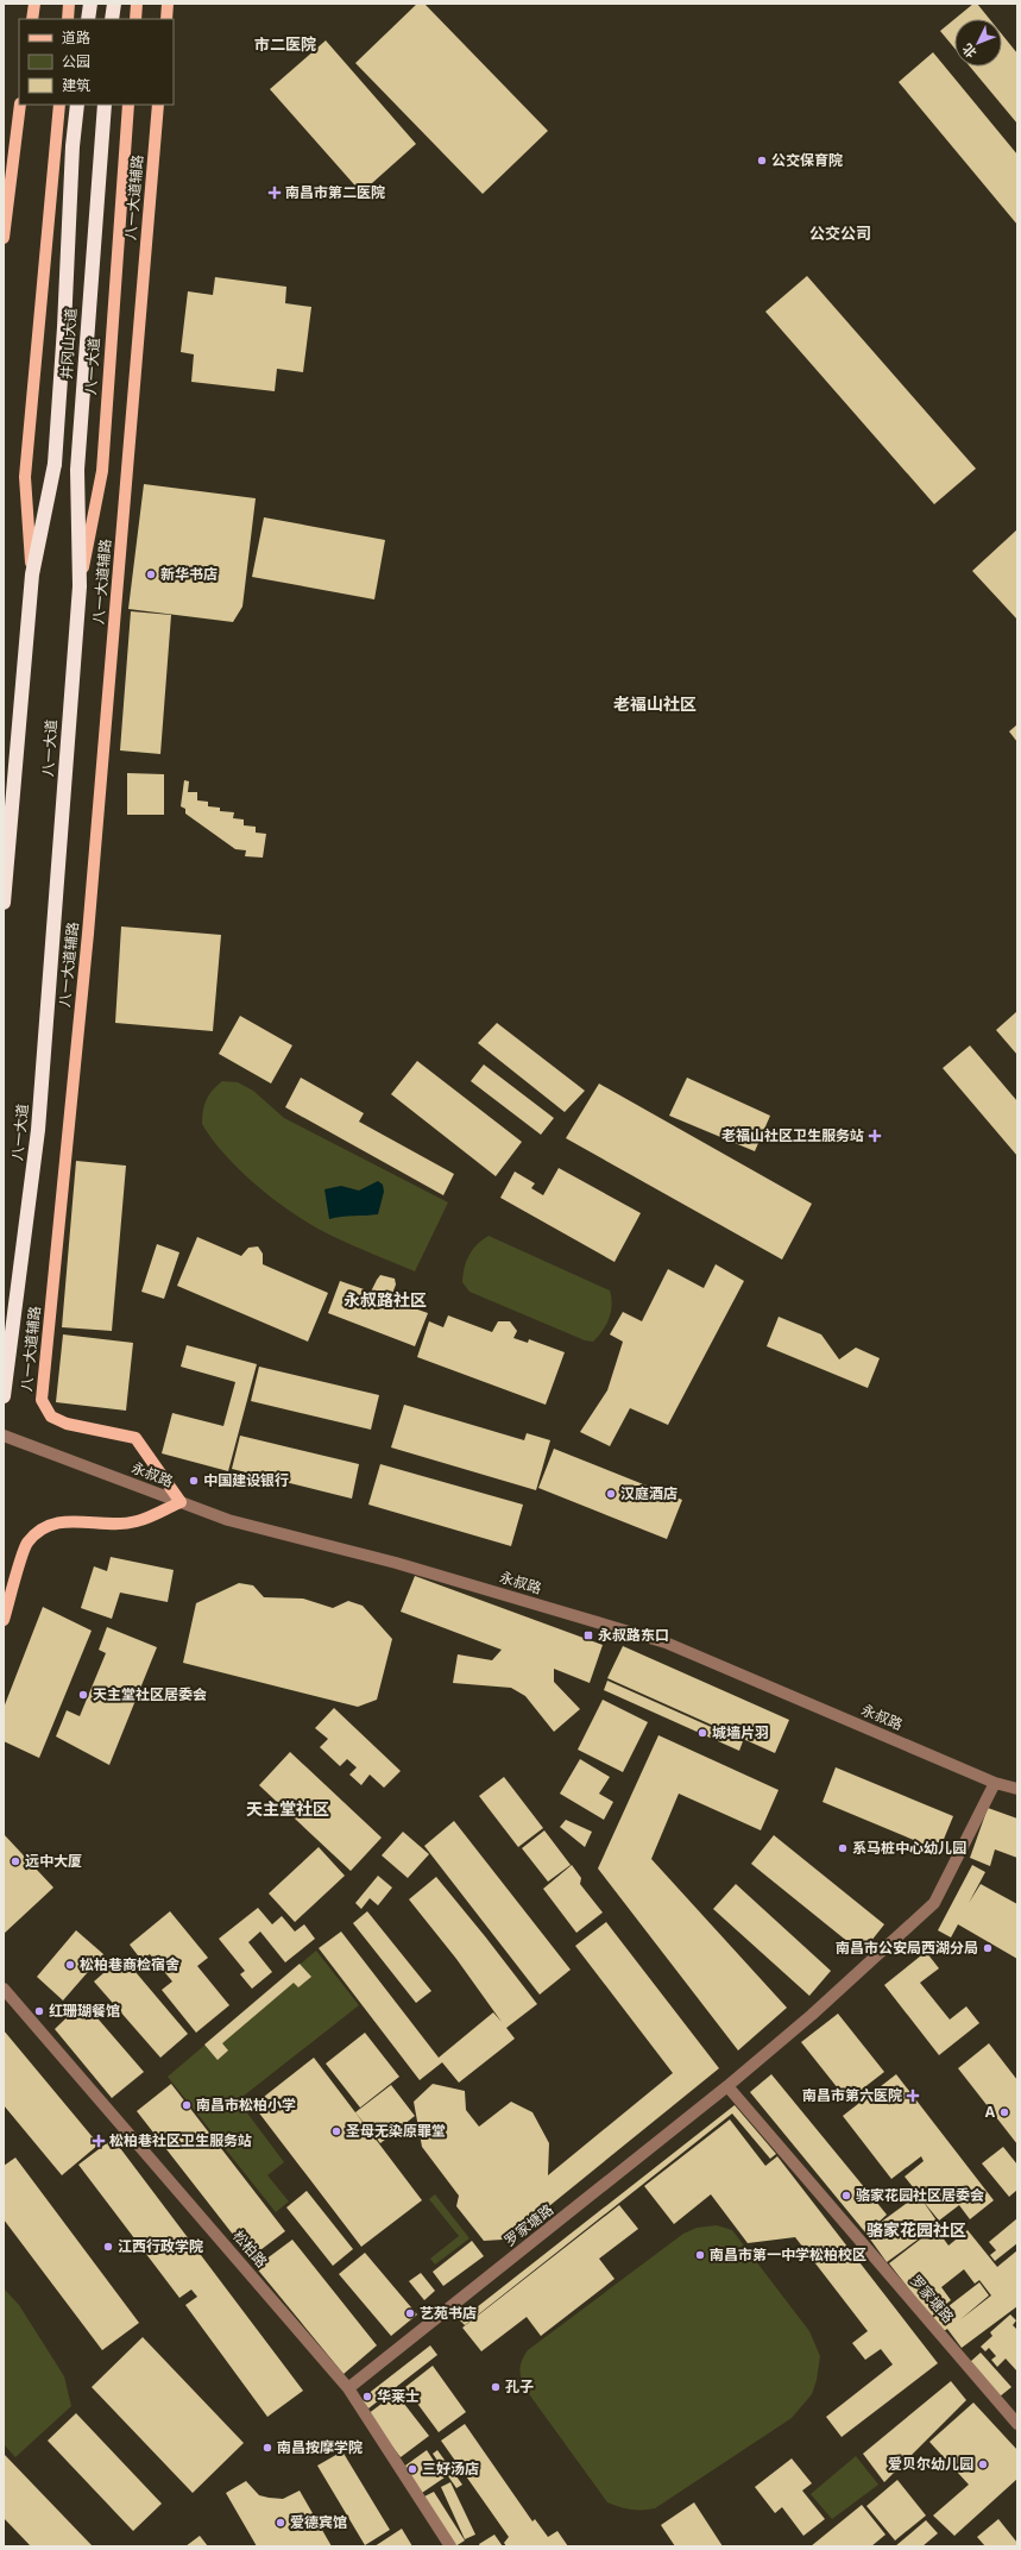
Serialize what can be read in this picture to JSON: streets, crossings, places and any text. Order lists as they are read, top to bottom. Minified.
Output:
{"streets":{"highway":["井冈山大道","八一大道"],"main road":["八一大道辅路"],"street":["永叔路","罗家塘路","松柏路"]},"crossings":[["八一大道辅路","永叔路"],["井冈山大道","八一大道"],["永叔路","罗家塘路"],["罗家塘路","松柏路"]],"districts":["市二医院","公交公司","老福山社区","永叔路社区","天主堂社区","骆家花园社区"],"places":{"other":["公交保育院","新华书店","中国建设银行","汉庭酒店","天主堂社区居委会","城墙片羽","系马桩中心幼儿园","远中大厦","南昌市公安局西湖分局","松柏巷商检宿舍","红珊瑚餐馆","南昌市松柏小学","A","圣母无染原罪堂","骆家花园社区居委会","江西行政学院","南昌市第一中学松柏校区","艺苑书店","孔子","华莱士","南昌按摩学院","爱贝尔幼儿园","三好汤店","爱德宾馆"],"health":["南昌市第二医院","老福山社区卫生服务站","南昌市第六医院","松柏巷社区卫生服务站"],"transit":["永叔路东口"]},"legend":["道路","公园","建筑"],"north":"bottom left"}
